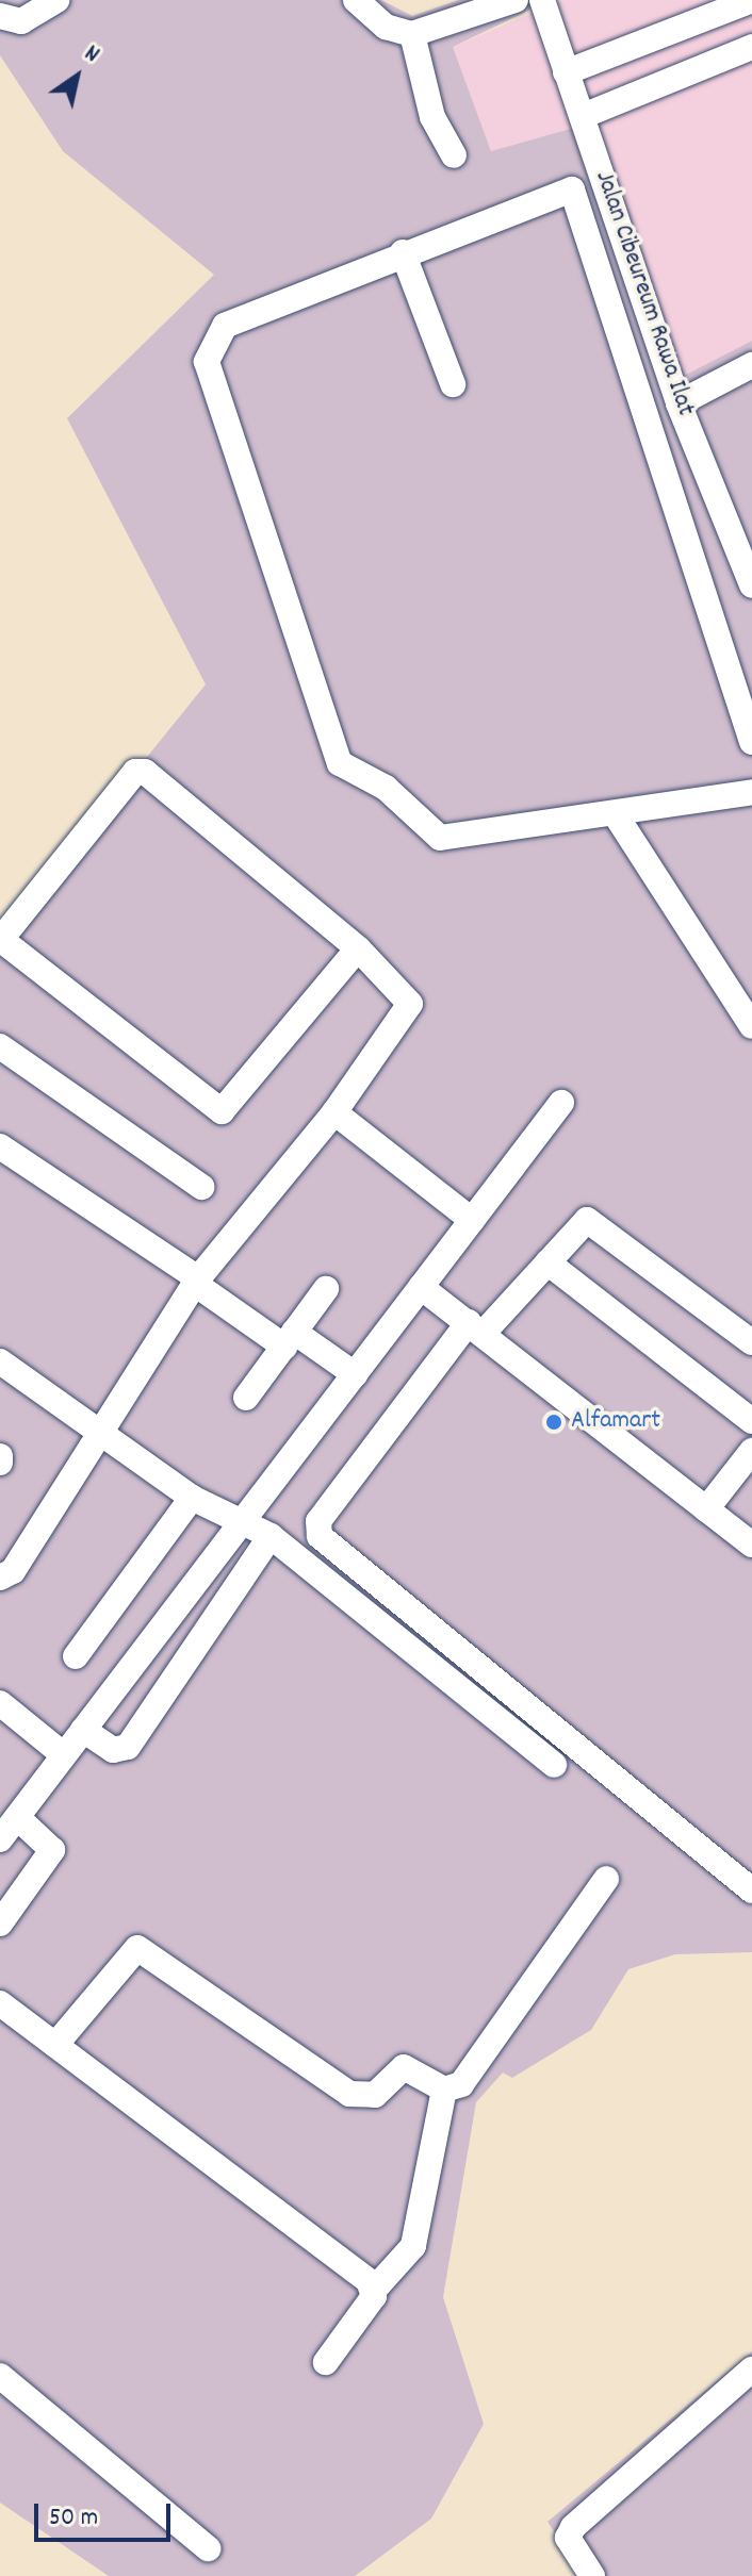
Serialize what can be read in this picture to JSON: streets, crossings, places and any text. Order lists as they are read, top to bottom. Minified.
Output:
{"streets":{"street":["Jalan Cibeureum Rawa Ilat"]},"places":["Alfamart"],"scale_bar":"50 m","north":"top right"}
